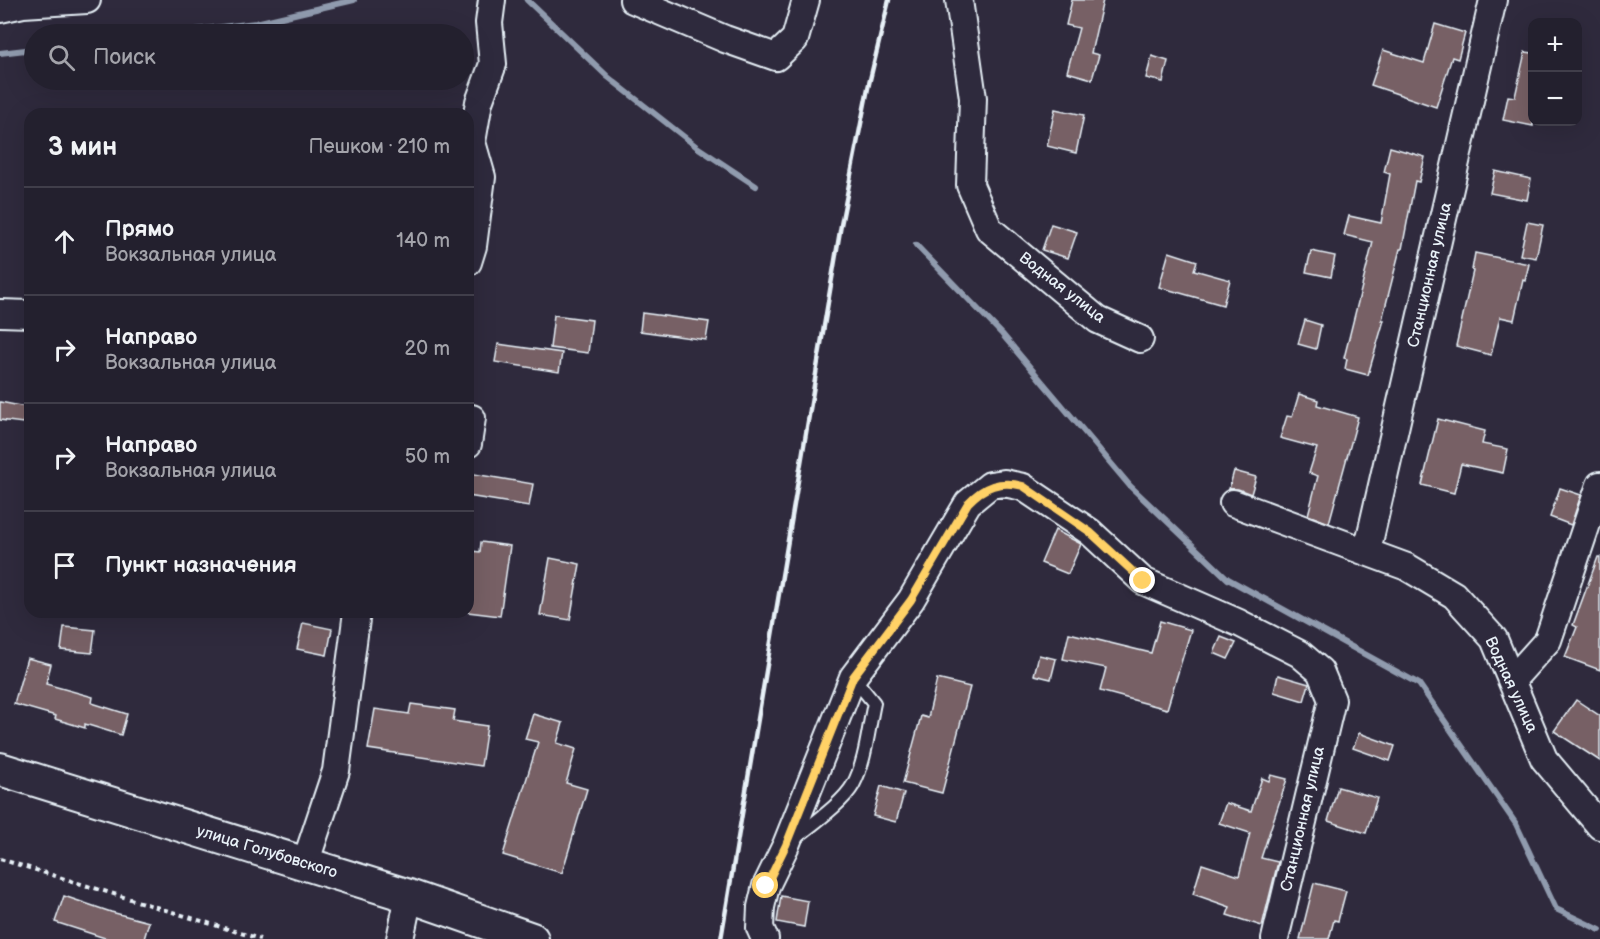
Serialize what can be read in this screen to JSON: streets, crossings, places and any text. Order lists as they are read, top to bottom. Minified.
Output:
{"streets":{"street":["Станционная улица","Водная улица","улица Голубовского"]},"crossings":[["Станционная улица","Водная улица"]],"page":{"map_buttons":["+","−"],"search":"Поиск","heading":["3 мин","Пешком · 210 m"],"list":[["Прямо","Вокзальная улица","140 m"],["Направо","Вокзальная улица","20 m"],["Направо","Вокзальная улица","50 m"],"Пункт назначения"]}}
